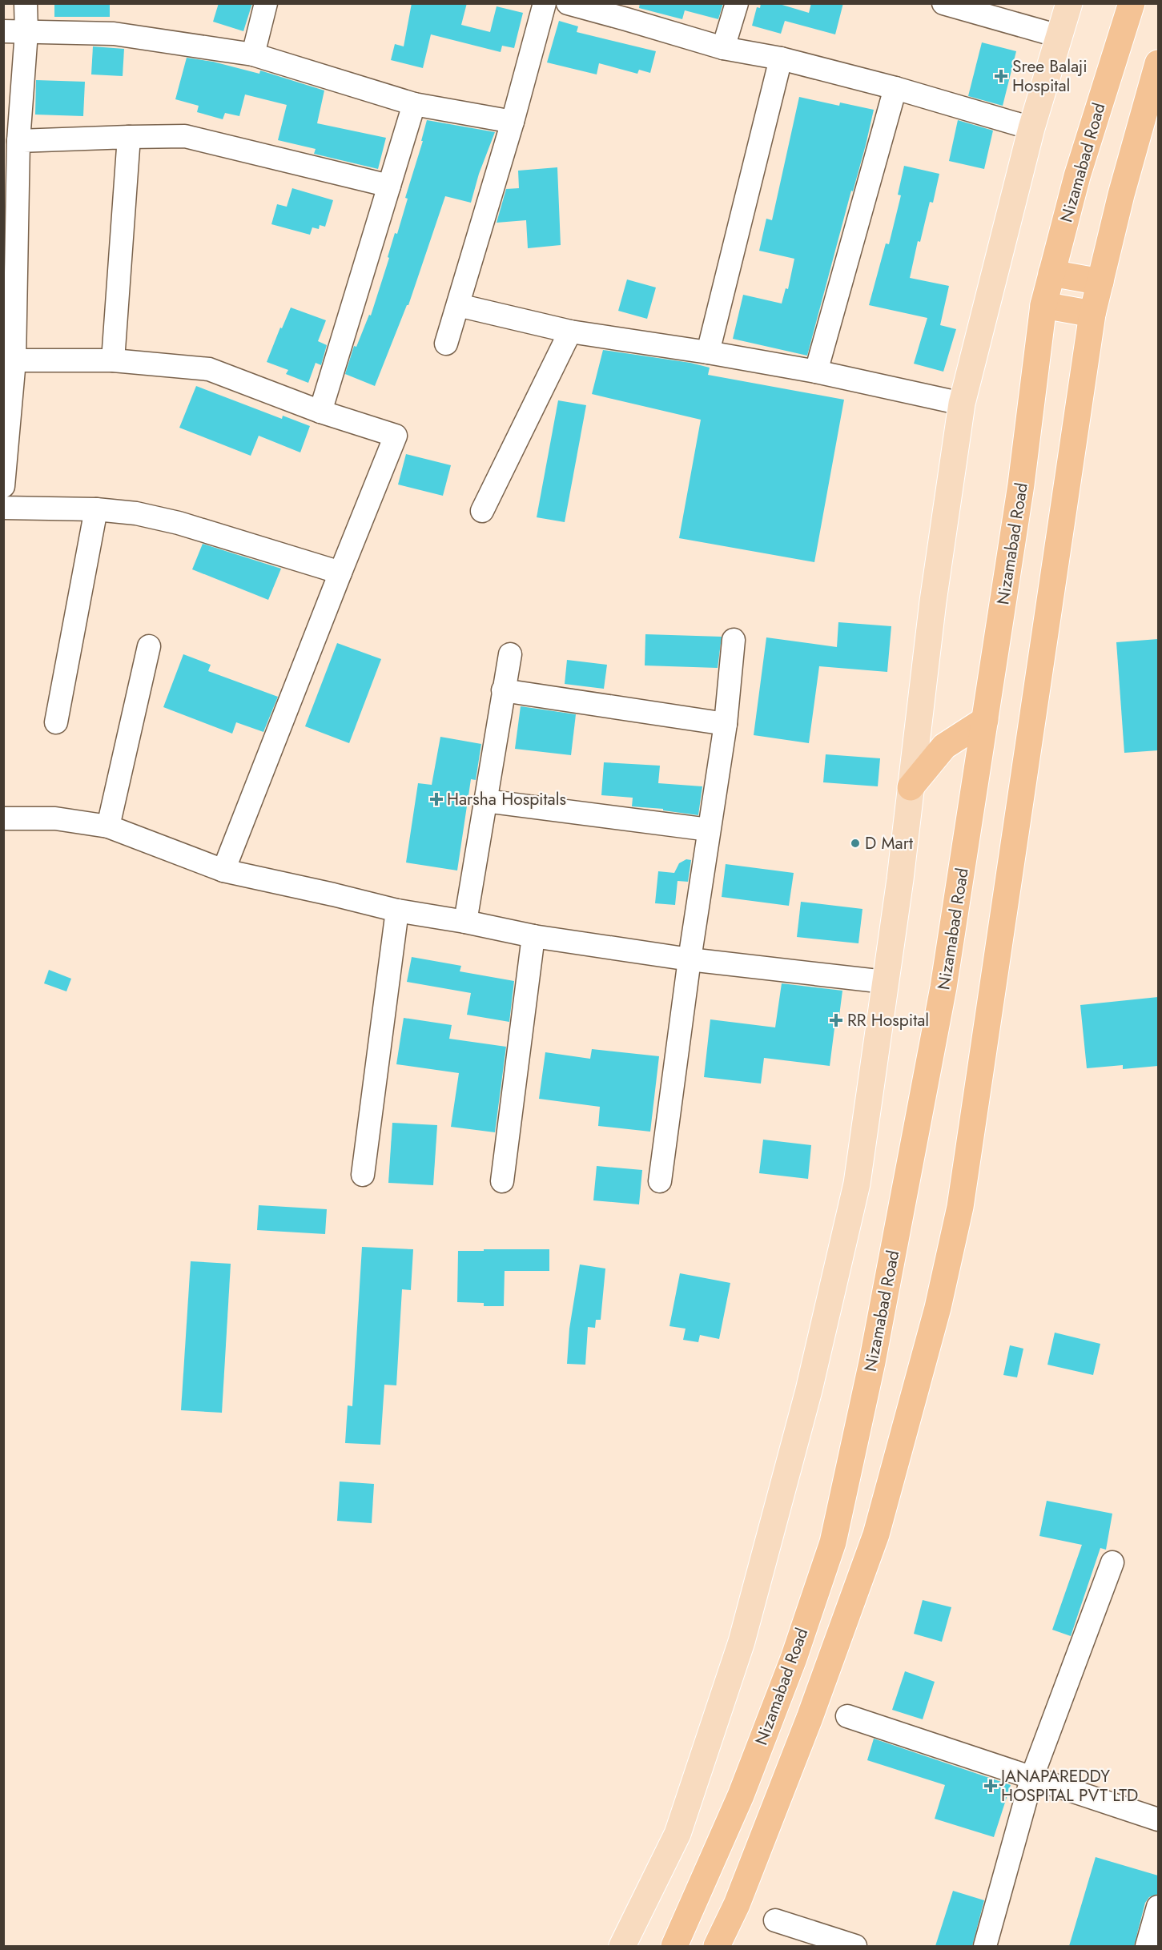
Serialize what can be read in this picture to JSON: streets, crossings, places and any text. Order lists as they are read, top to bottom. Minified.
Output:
{"streets":{"highway":["Nizamabad Road"]},"places":{"health":["Sree Balaji Hospital","Harsha Hospitals","RR Hospital","JANAPAREDDY HOSPITAL PVT LTD"],"other":["D Mart"]}}
